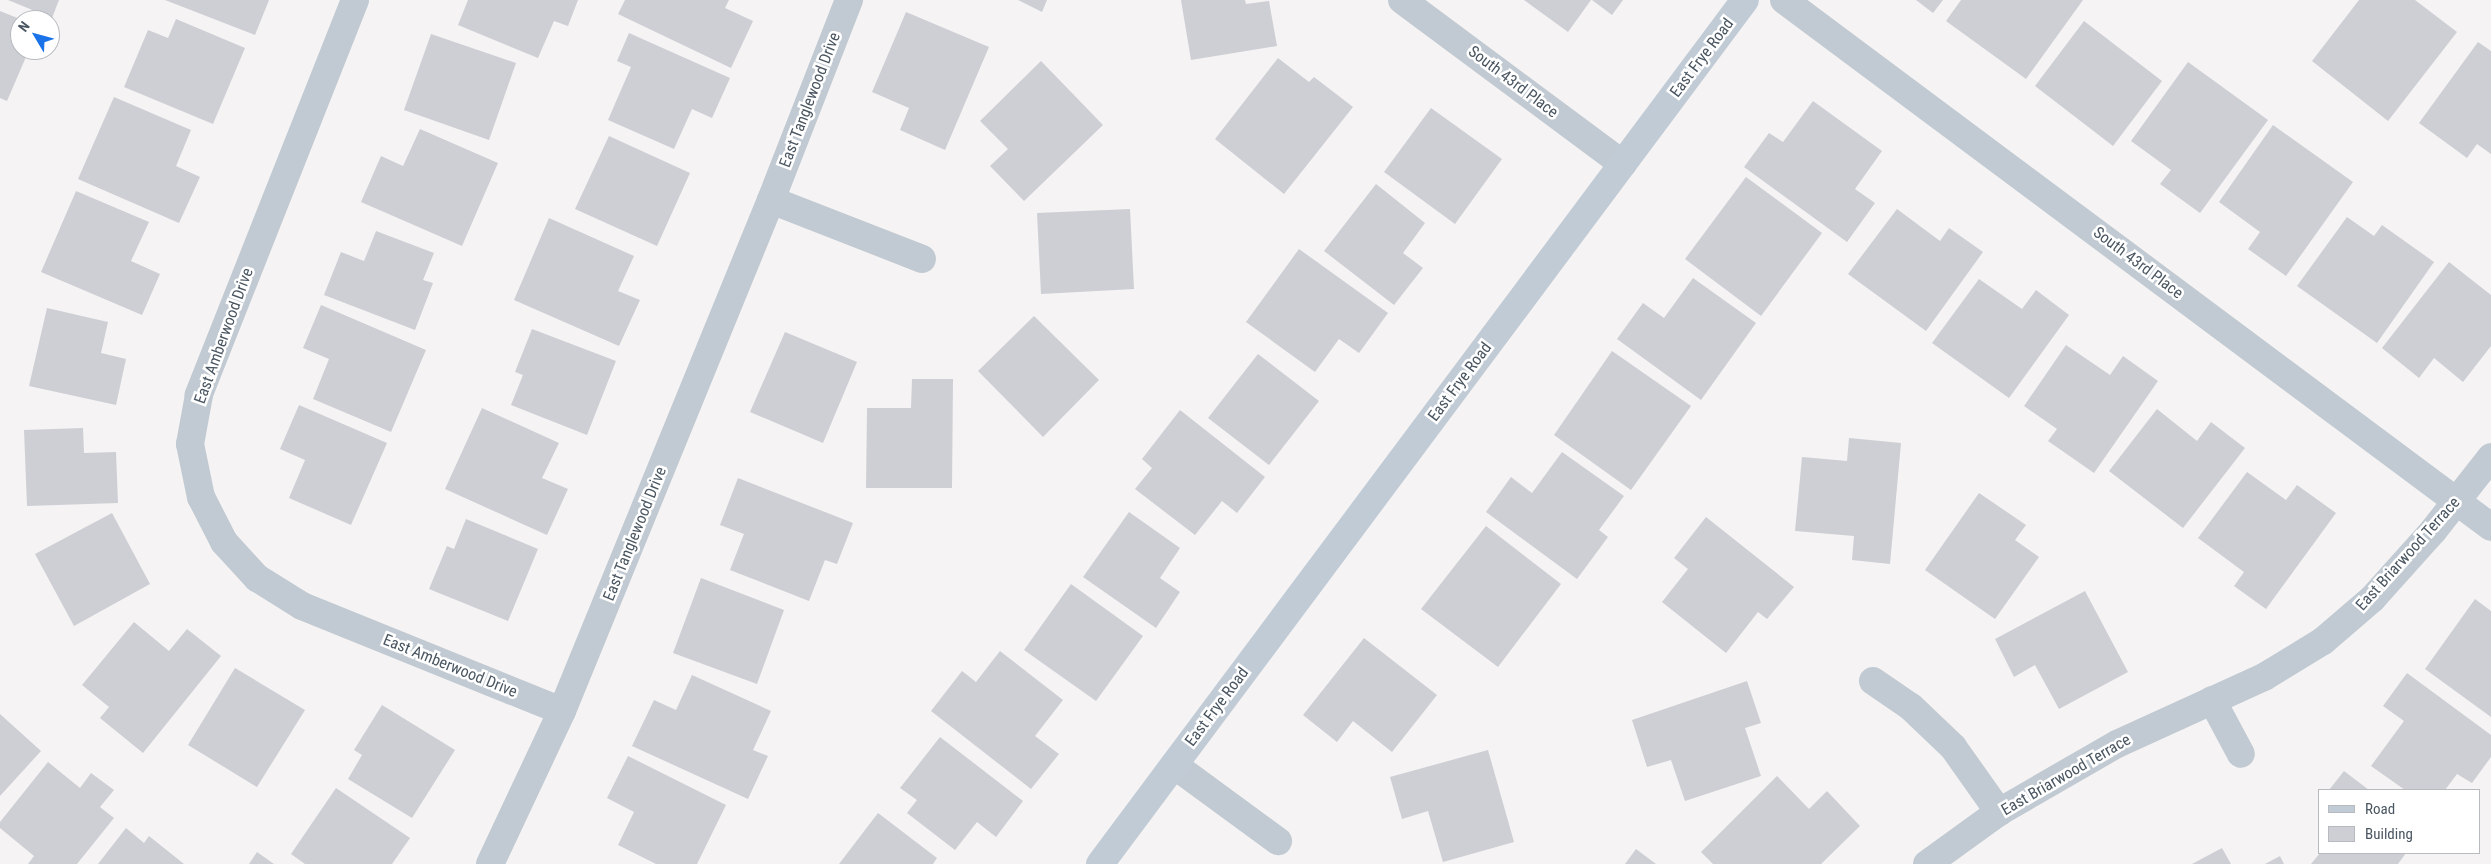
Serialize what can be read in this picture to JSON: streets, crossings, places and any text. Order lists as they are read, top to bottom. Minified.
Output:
{"streets":{"street":["East Frye Road","South 43rd Place","East Tanglewood Drive","East Amberwood Drive","East Briarwood Terrace"]},"crossings":[["East Frye Road","South 43rd Place"],["South 43rd Place","East Briarwood Terrace"],["East Tanglewood Drive","East Amberwood Drive"]],"legend":["Road","Building"],"north":"top left"}
